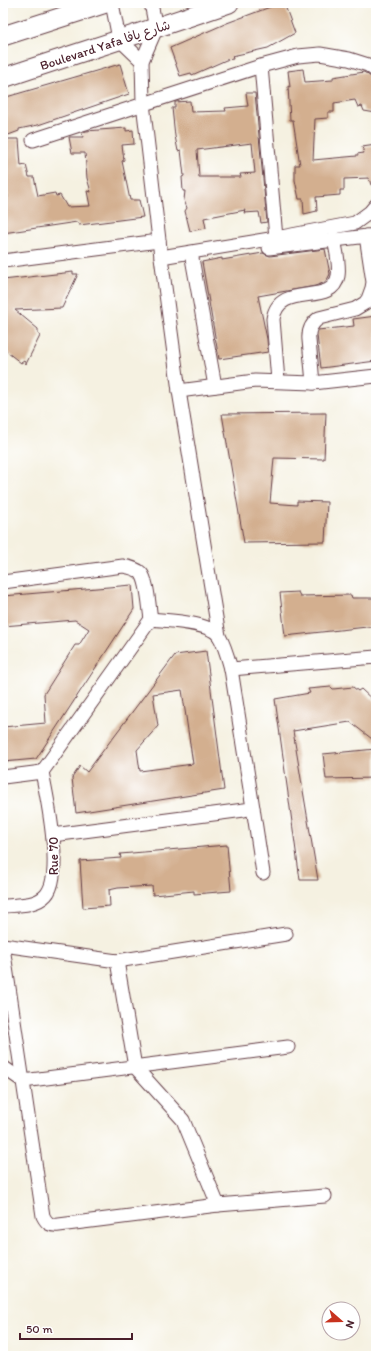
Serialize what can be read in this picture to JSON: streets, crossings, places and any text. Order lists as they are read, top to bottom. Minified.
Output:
{"streets":{"street":["Boulevard Yafa شارع يافا","Rue 70"]},"scale_bar":"50 m","north":"right"}
